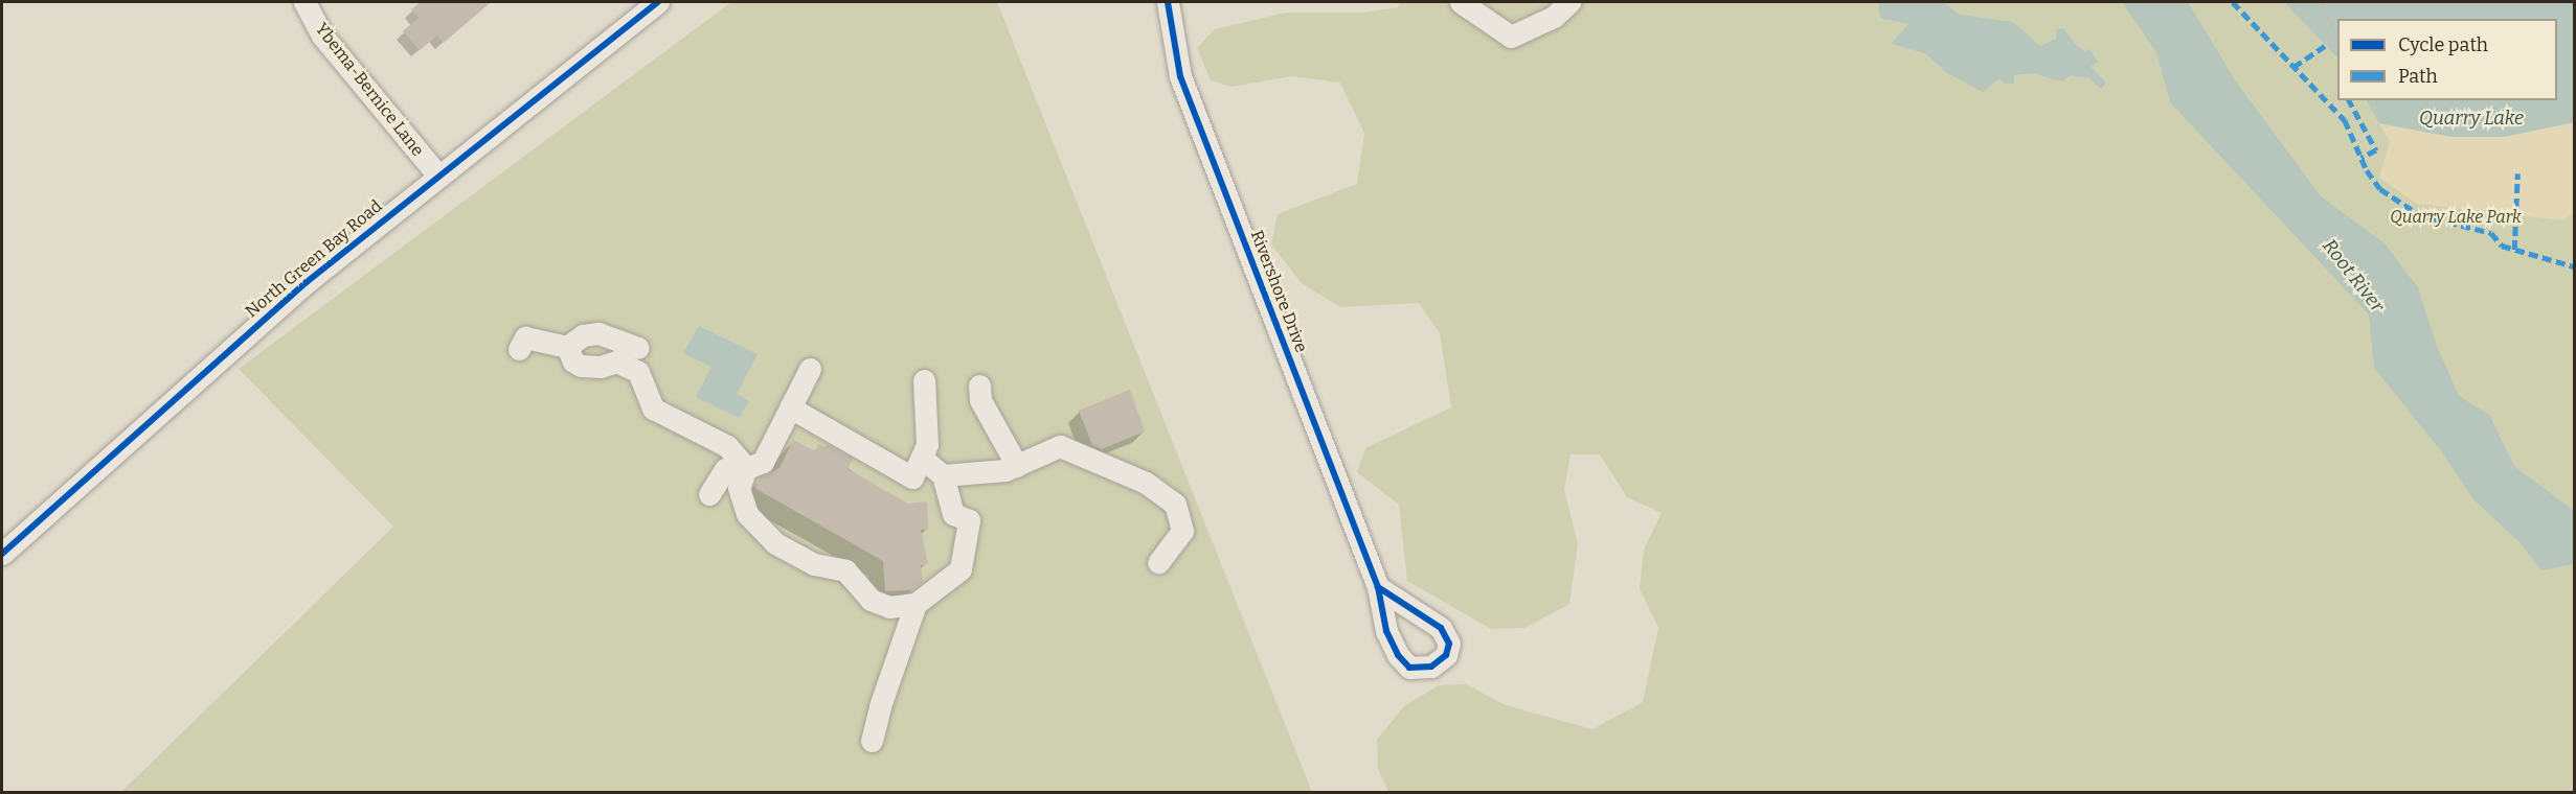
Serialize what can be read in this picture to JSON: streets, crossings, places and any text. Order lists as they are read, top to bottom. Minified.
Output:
{"streets":{"street":["Ybema-Bernice Lane","North Green Bay Road","Rivershore Drive"]},"crossings":[["Ybema-Bernice Lane","North Green Bay Road"]],"water":["Quarry Lake","Root River"],"parks":["Quarry Lake Park"],"legend":["Cycle path","Path"]}
